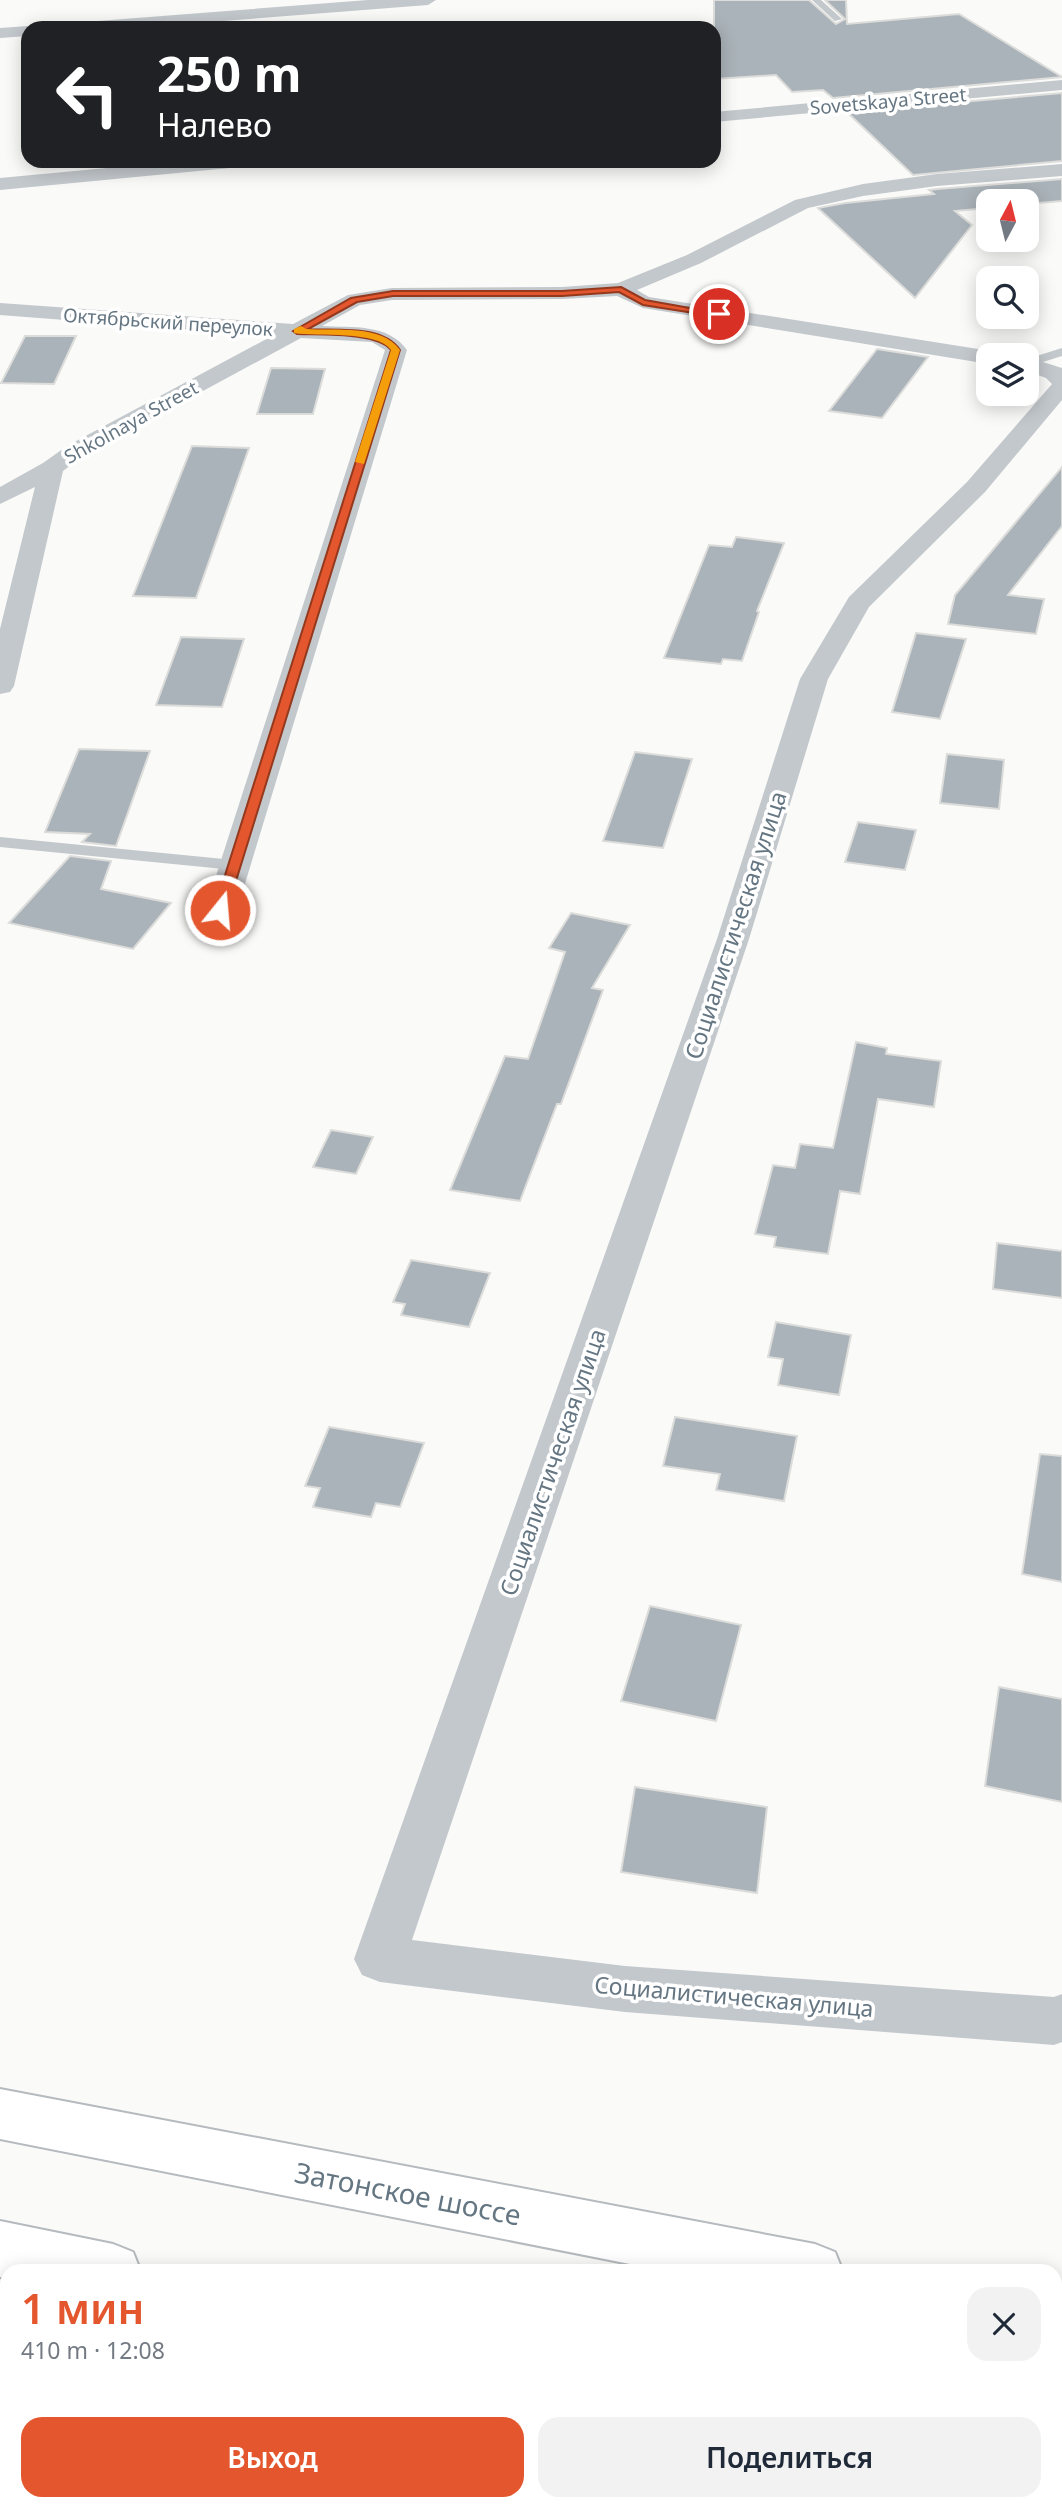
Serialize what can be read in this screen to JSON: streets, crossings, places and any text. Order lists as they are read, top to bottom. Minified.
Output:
{"streets":{"main road":["Затонское шоссе"],"street":["Sovetskaya Street","Октябрьский переулок","Shkolnaya Street","Социалистическая улица"]},"crossings":[["Октябрьский переулок","Shkolnaya Street"]],"north":"top","page":{"turn":["250 m","Налево"],"heading":["1 мин","410 m · 12:08"],"buttons":["Выход","Поделиться"]}}
